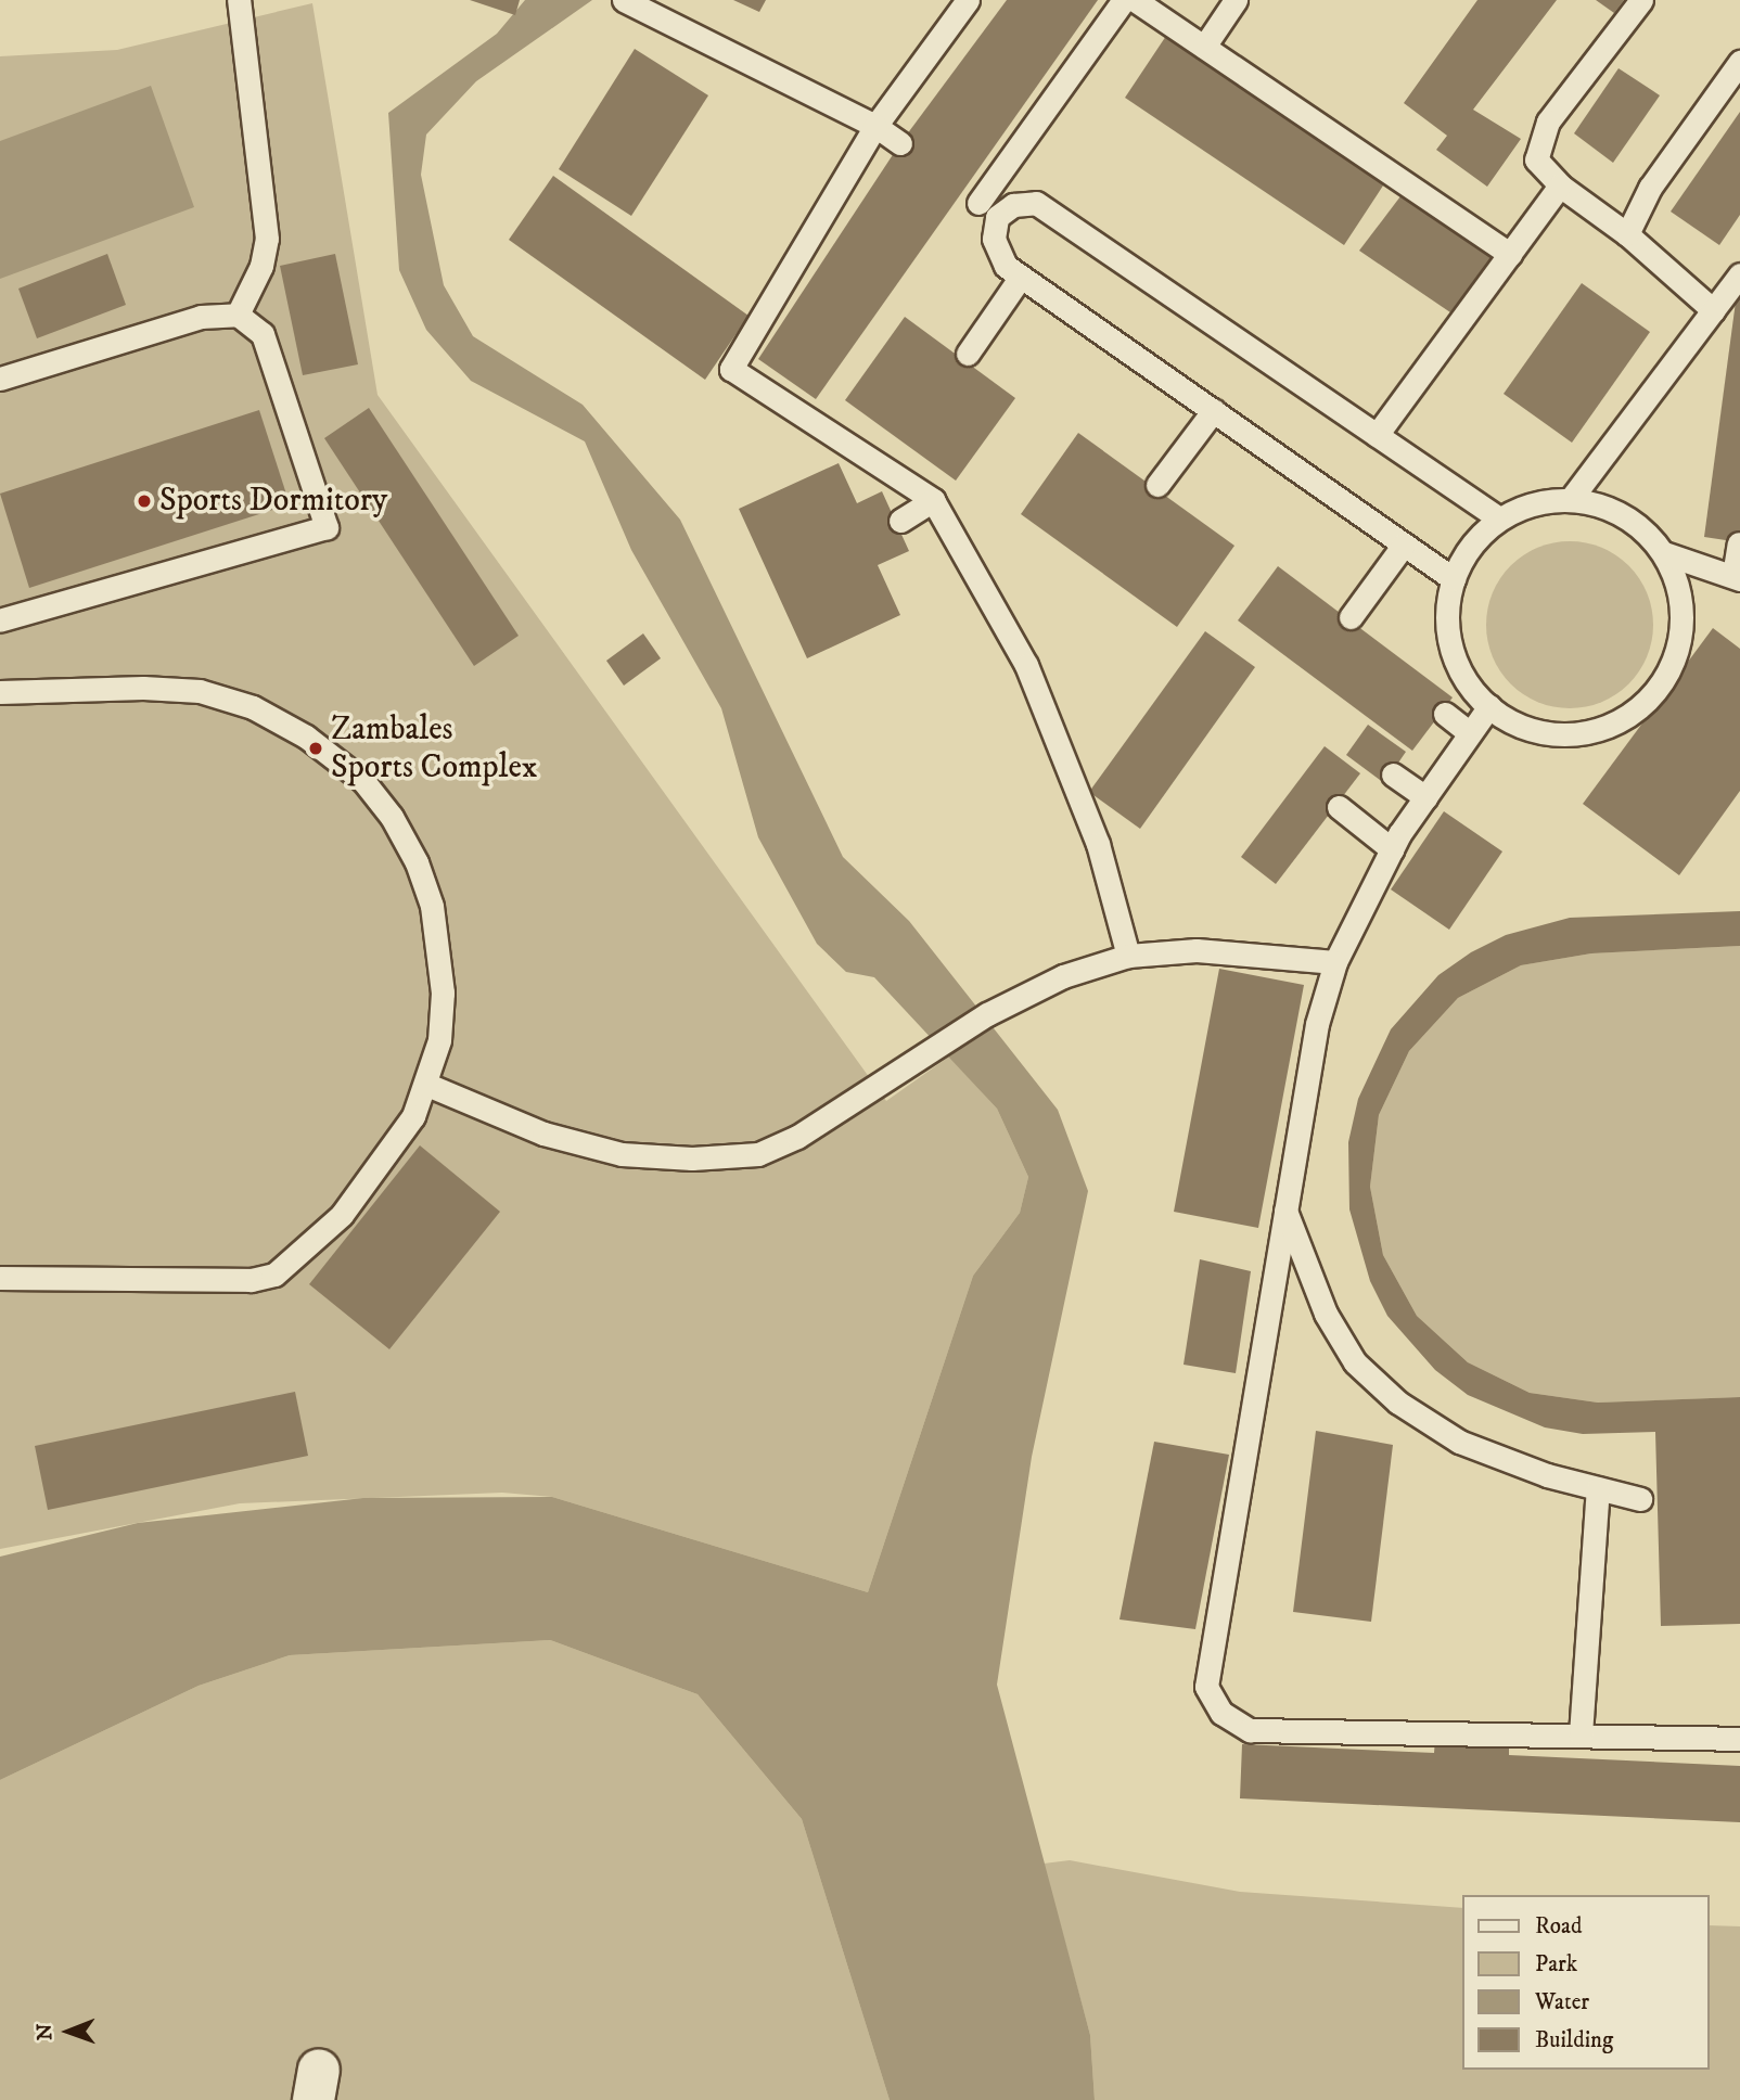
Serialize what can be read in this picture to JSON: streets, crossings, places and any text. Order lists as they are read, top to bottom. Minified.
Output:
{"places":["Sports Dormitory","Zambales Sports Complex"],"legend":["Road","Park","Water","Building"],"north":"left"}
